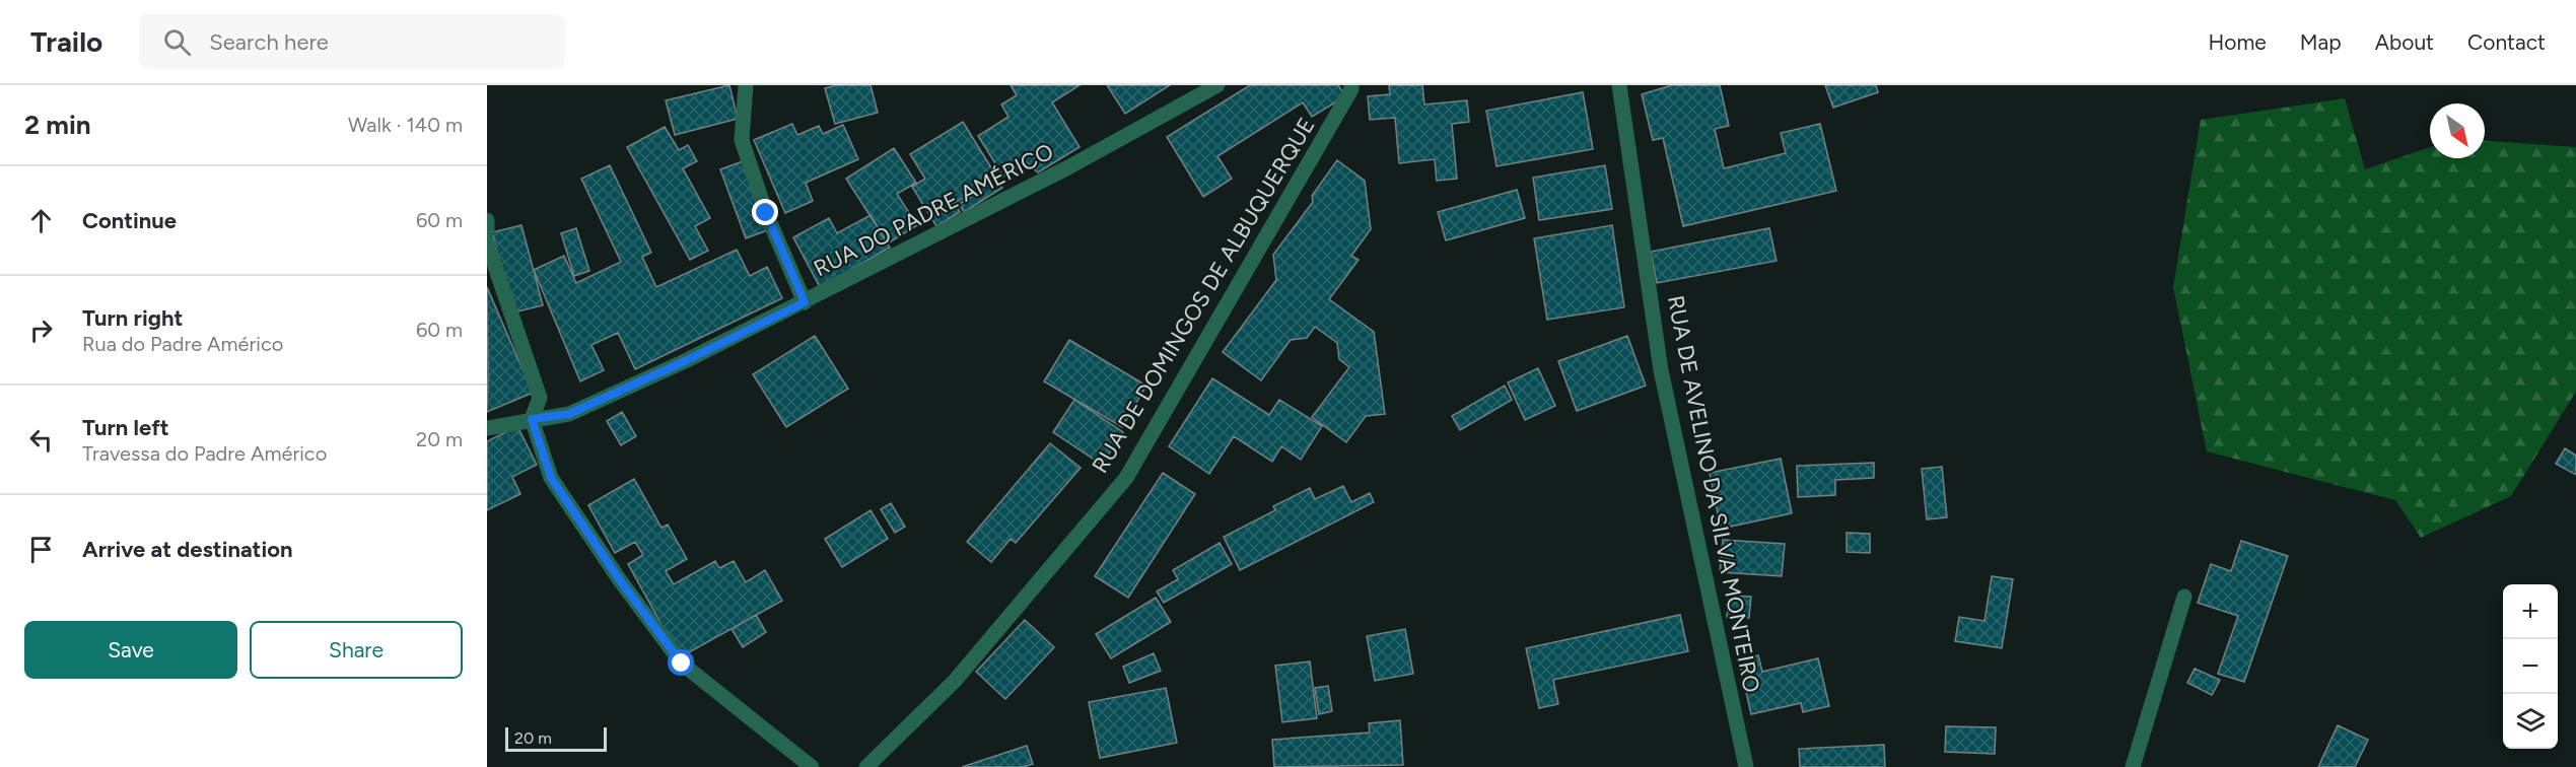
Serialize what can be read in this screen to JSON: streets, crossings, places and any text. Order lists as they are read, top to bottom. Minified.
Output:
{"streets":{"street":["RUA DO PADRE AMÉRICO","RUA DE DOMINGOS DE ALBUQUERQUE","RUA DE AVELINO DA SILVA MONTEIRO"]},"scale_bar":"20 m","north":"bottom right","page":{"header":"Trailo","search":"Search here","nav":["Home","Map","About","Contact"],"heading":["2 min","Walk · 140 m"],"list":[["Continue","60 m"],["Turn right","Rua do Padre Américo","60 m"],["Turn left","Travessa do Padre Américo","20 m"],"Arrive at destination"],"map_buttons":["+","−"],"buttons":["Save","Share"],"scale":"20 m"}}
